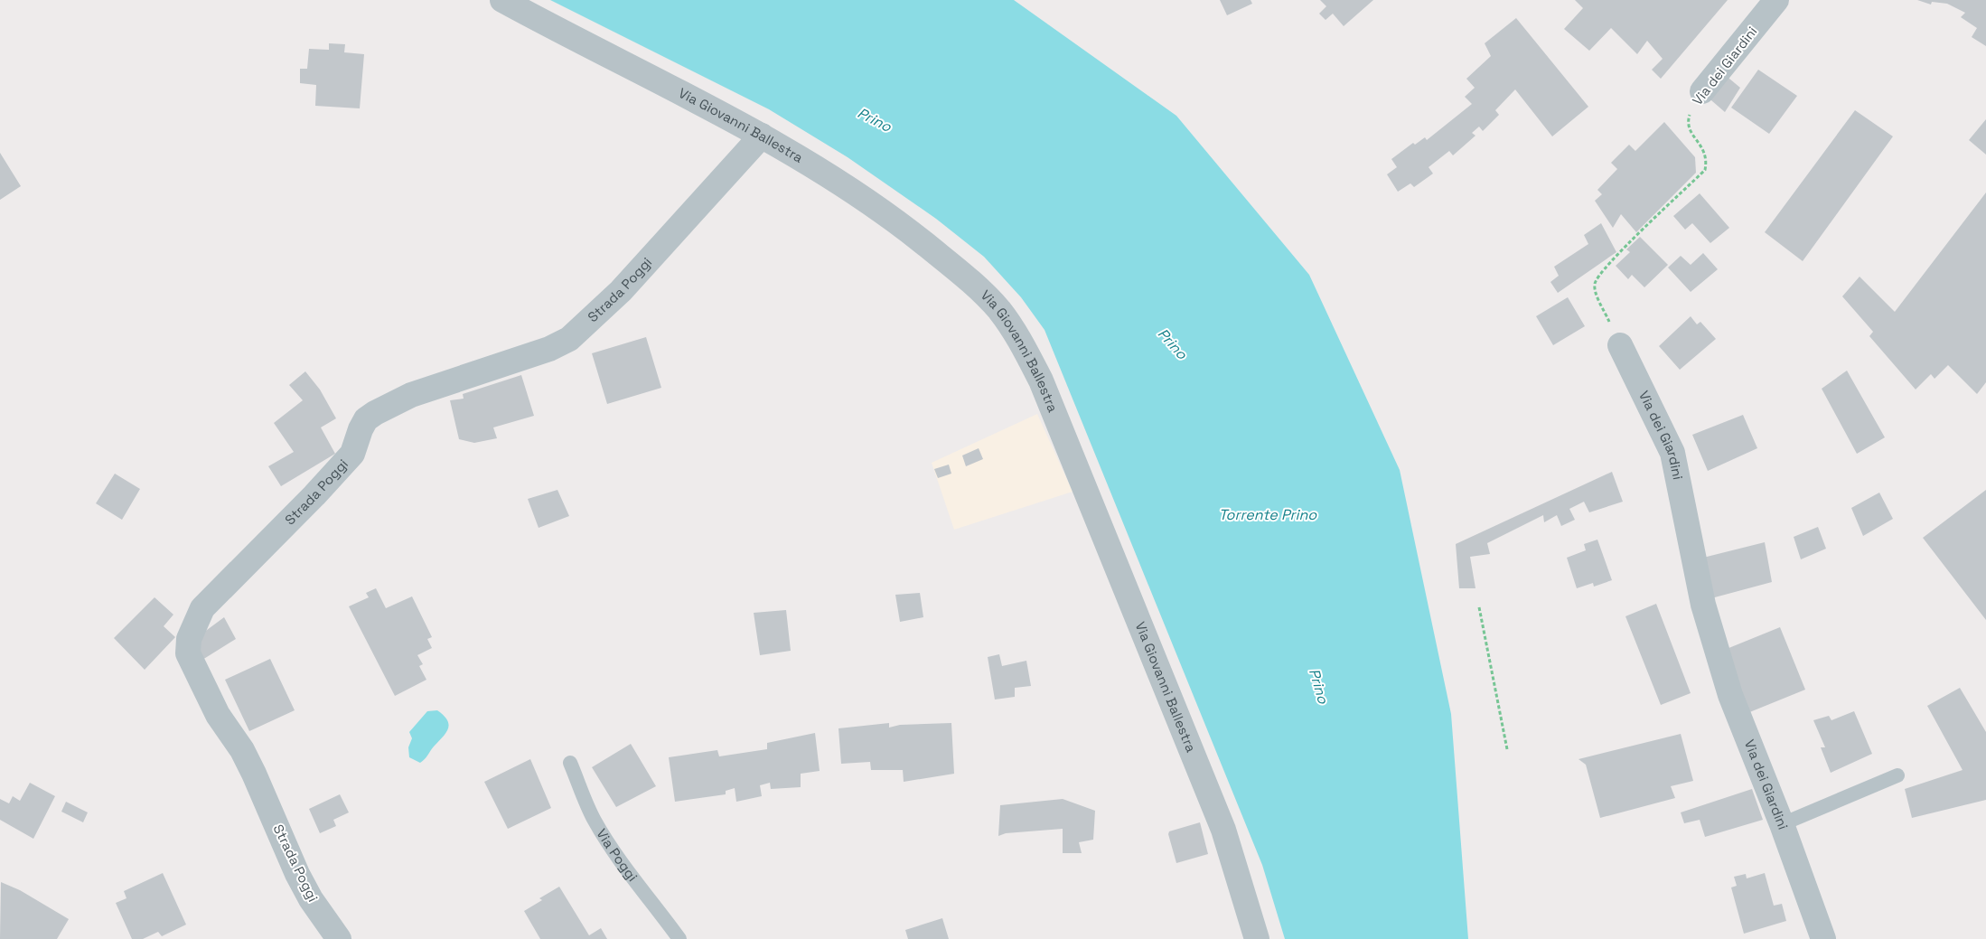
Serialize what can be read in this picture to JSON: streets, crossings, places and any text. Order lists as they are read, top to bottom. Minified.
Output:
{"streets":{"street":["Via dei Giardini","Via Giovanni Ballestra","Strada Poggi"],"lane":["Via Poggi"]},"crossings":[["Via Giovanni Ballestra","Strada Poggi"]],"water":["Prino","Torrente Prino"]}
